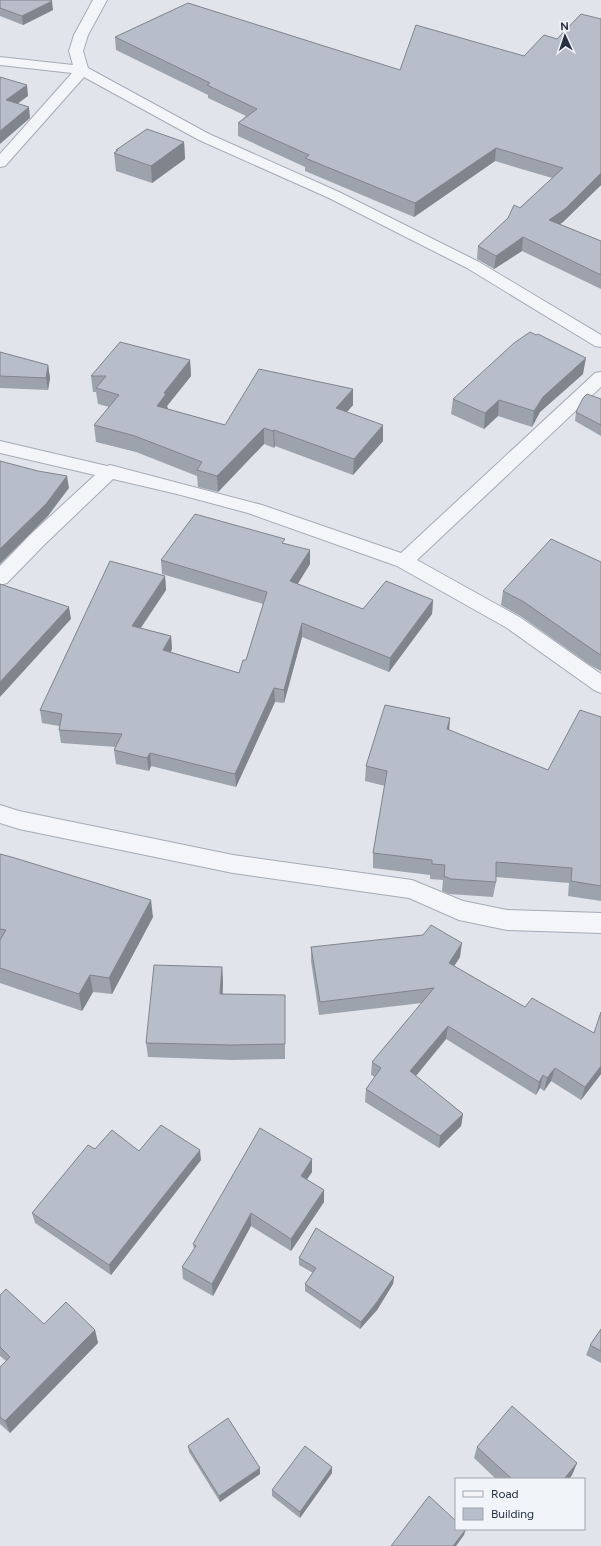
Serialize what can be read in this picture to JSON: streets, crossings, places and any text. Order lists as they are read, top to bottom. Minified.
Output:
{"legend":["Road","Building"],"north":"top"}
